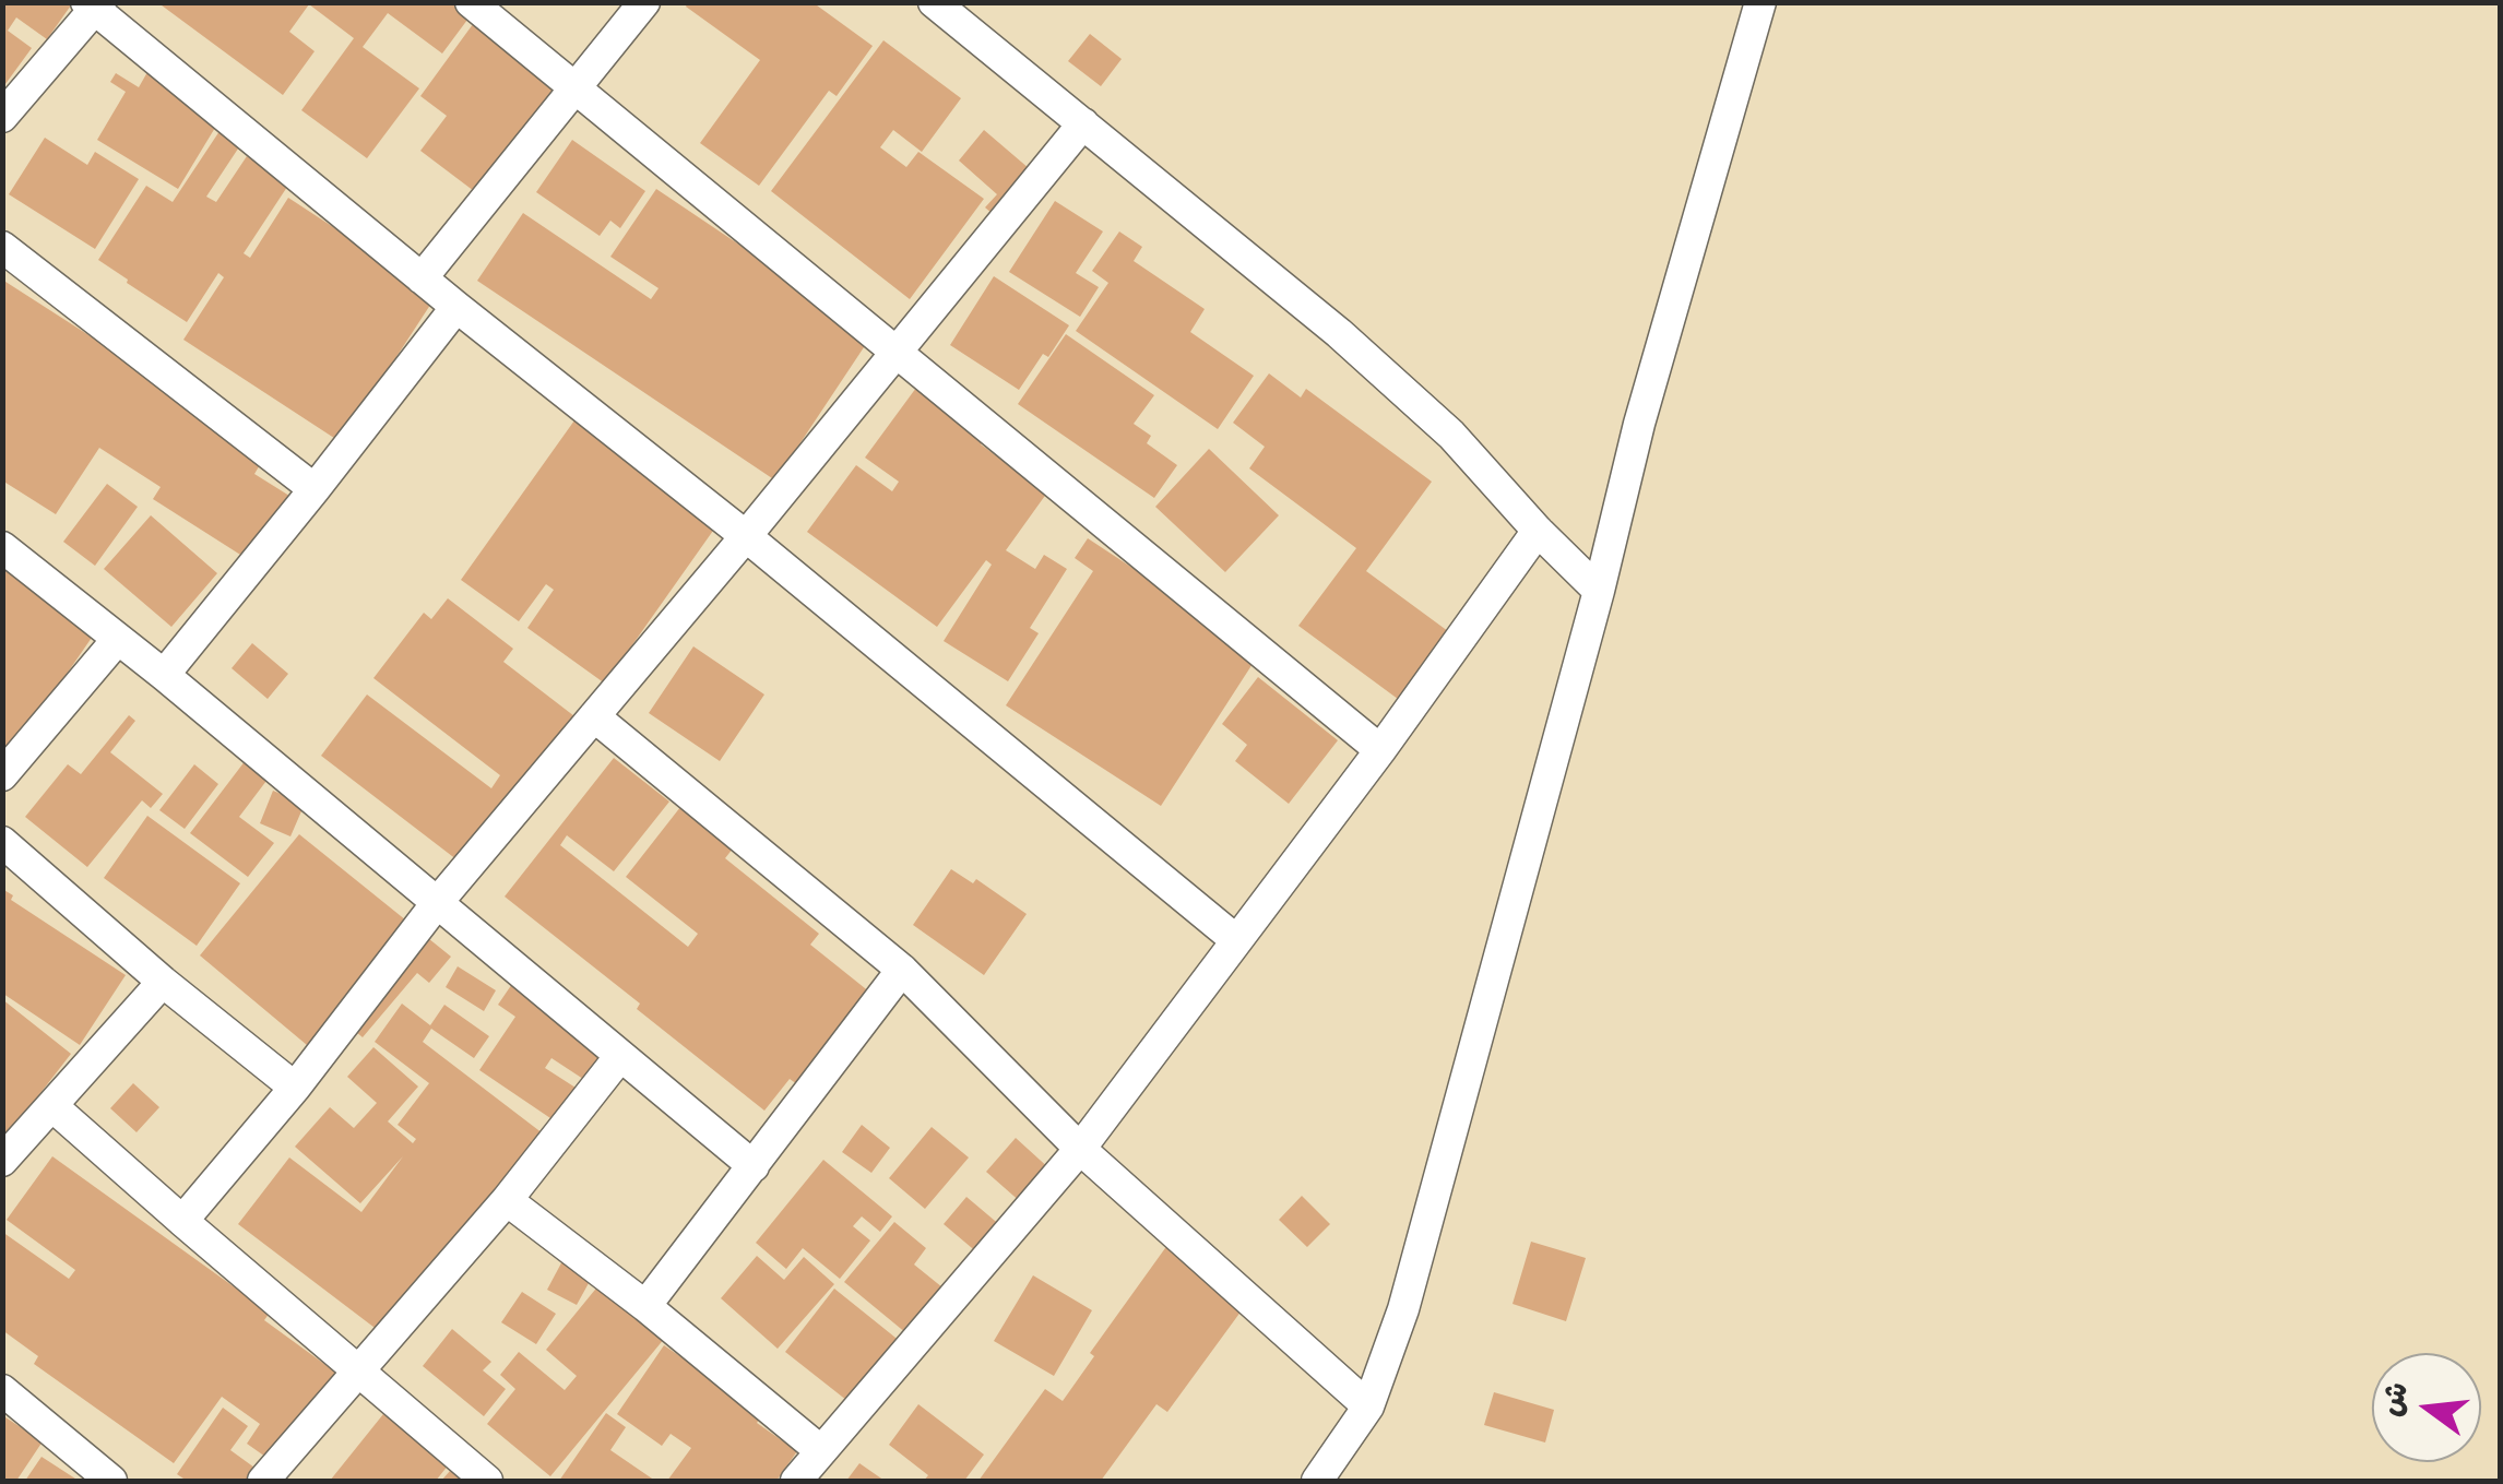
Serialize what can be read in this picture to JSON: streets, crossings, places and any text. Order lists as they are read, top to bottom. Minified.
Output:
{"north":"left"}
